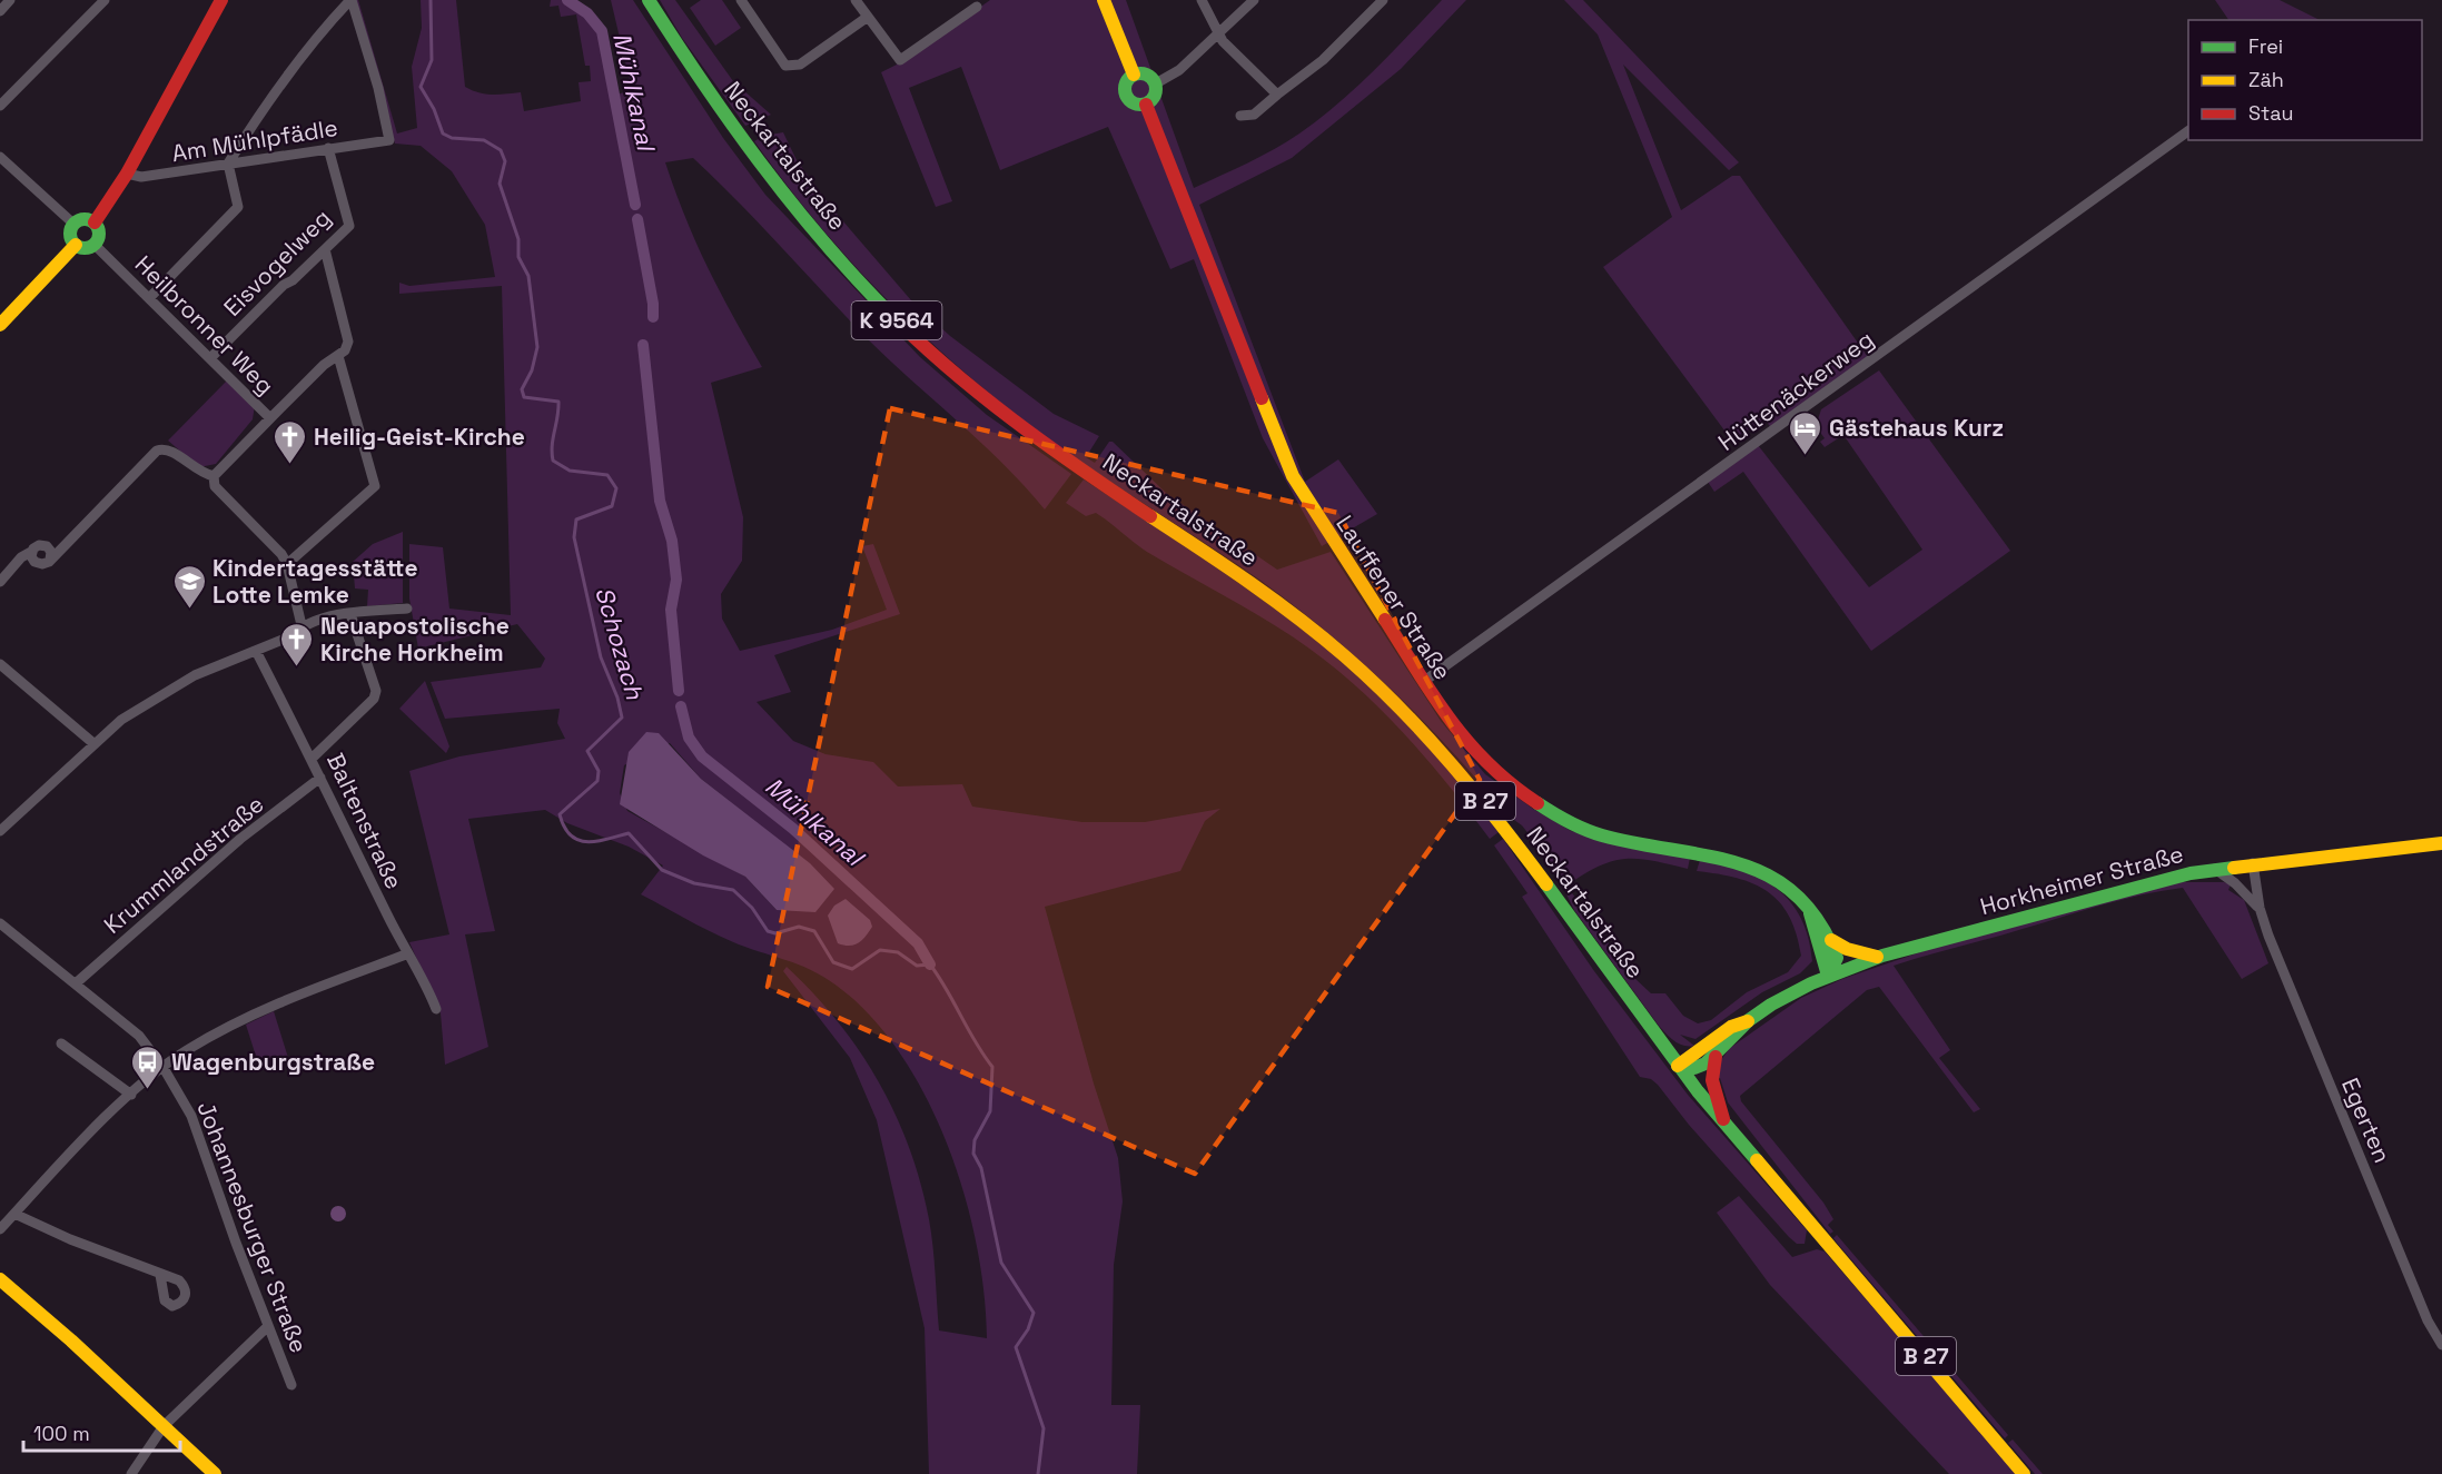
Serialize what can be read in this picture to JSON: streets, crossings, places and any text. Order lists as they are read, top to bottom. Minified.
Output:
{"streets":{"main road":["Neckartalstraße","K 9564","Lauffener Straße","B 27","Horkheimer Straße"],"street":["Am Mühlpfädle","Eisvogelweg","Heilbronner Weg","Hüttenäckerweg","Baltenstraße","Krummlandstraße","Egerten","Johannesburger Straße"]},"crossings":[["Am Mühlpfädle","Eisvogelweg"],["Neckartalstraße","B 27"],["Neckartalstraße","Horkheimer Straße"],["Eisvogelweg","Heilbronner Weg"],["Hüttenäckerweg","Lauffener Straße"],["B 27","Horkheimer Straße"],["Baltenstraße","Krummlandstraße"],["Krummlandstraße","Johannesburger Straße"],["Horkheimer Straße","Egerten"]],"water":["Mühlkanal","Schozach"],"places":{"hotel":["Gästehaus Kurz"],"church":["Heilig-Geist-Kirche","Neuapostolische Kirche Horkheim"],"school or university":["Kindertagesstätte Lotte Lemke"],"bus stop":["Wagenburgstraße"]},"legend":["Frei","Zäh","Stau"],"scale_bar":"100 m"}
